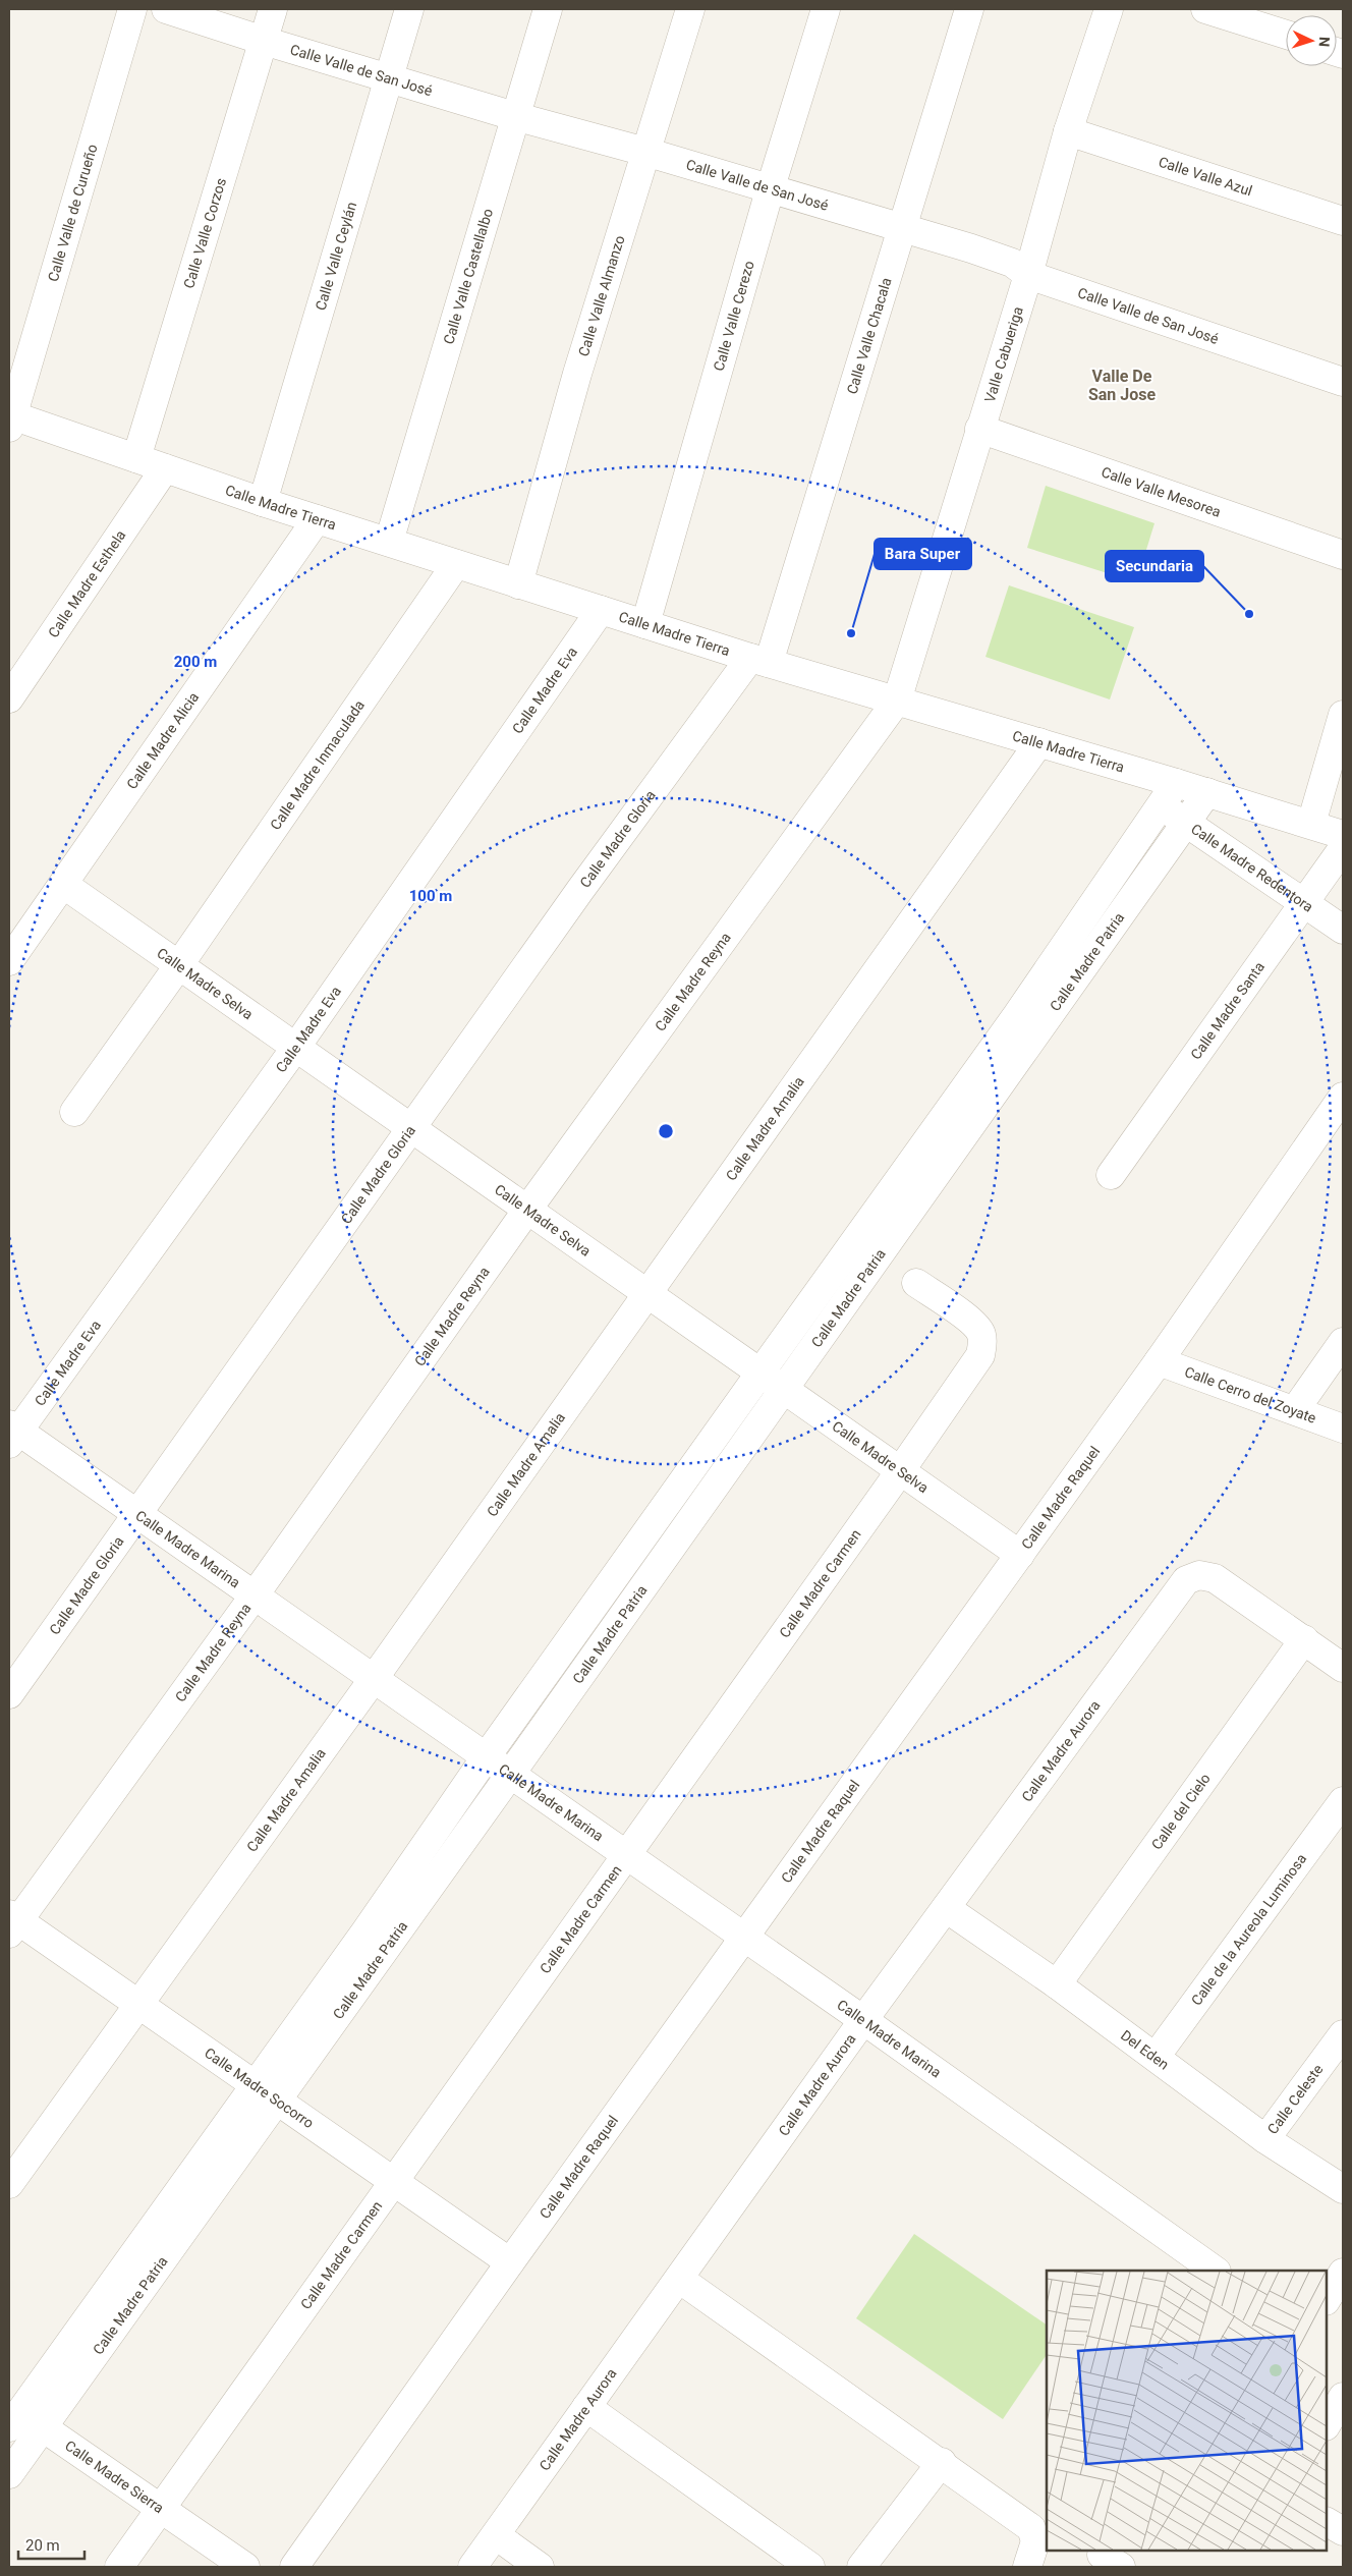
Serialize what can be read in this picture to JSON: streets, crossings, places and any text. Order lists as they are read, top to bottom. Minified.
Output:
{"streets":{"street":["Calle Valle de San José","Calle Valle Azul","Calle Valle de Curueño","Calle Valle Corzos","Calle Valle Ceylán","Calle Valle Castellalbo","Calle Valle Almanzo","Calle Valle Cerezo","Calle Valle Chacala","Valle Cabueriga","Calle Valle Mesorea","Calle Madre Tierra","Calle Madre Esthela","Calle Madre Eva","Calle Madre Alicia","Calle Madre Inmaculada","Calle Madre Gloria","Calle Madre Redentora","Calle Madre Patria","Calle Madre Reyna","Calle Madre Selva","Calle Madre Santa","Calle Madre Amalia","Calle Cerro del Zoyate","Calle Madre Raquel","Calle Madre Marina","Calle Madre Carmen","Calle Madre Aurora","Calle del Cielo","Calle de la Aureola Luminosa","Del Eden","Calle Madre Socorro","Calle Celeste","Calle Madre Sierra"]},"crossings":[["Calle Valle de San José","Calle Valle Corzos"],["Calle Valle de San José","Calle Valle Ceylán"],["Calle Valle de San José","Calle Valle Castellalbo"],["Calle Valle de San José","Calle Valle Almanzo"],["Calle Valle de San José","Calle Valle Cerezo"],["Calle Valle de San José","Calle Valle Chacala"],["Calle Valle de San José","Valle Cabueriga"],["Calle Valle Azul","Valle Cabueriga"],["Calle Valle de Curueño","Calle Madre Tierra"],["Calle Valle Corzos","Calle Madre Tierra"],["Calle Valle Ceylán","Calle Madre Tierra"],["Calle Valle Castellalbo","Calle Madre Tierra"],["Calle Valle Almanzo","Calle Madre Tierra"],["Calle Valle Cerezo","Calle Madre Tierra"],["Calle Valle Chacala","Calle Madre Tierra"],["Calle Valle Chacala","Calle Madre Gloria"],["Valle Cabueriga","Calle Valle Mesorea"],["Valle Cabueriga","Calle Madre Tierra"],["Valle Cabueriga","Calle Madre Reyna"],["Calle Madre Tierra","Calle Madre Esthela"],["Calle Madre Tierra","Calle Madre Eva"],["Calle Madre Tierra","Calle Madre Alicia"],["Calle Madre Tierra","Calle Madre Inmaculada"],["Calle Madre Tierra","Calle Madre Gloria"],["Calle Madre Tierra","Calle Madre Patria"],["Calle Madre Tierra","Calle Madre Reyna"],["Calle Madre Tierra","Calle Madre Amalia"],["Calle Madre Eva","Calle Madre Selva"],["Calle Madre Eva","Calle Madre Marina"],["Calle Madre Alicia","Calle Madre Selva"],["Calle Madre Inmaculada","Calle Madre Selva"],["Calle Madre Gloria","Calle Madre Selva"],["Calle Madre Gloria","Calle Madre Marina"],["Calle Madre Redentora","Calle Madre Patria"],["Calle Madre Redentora","Calle Madre Santa"],["Calle Madre Patria","Calle Madre Selva"],["Calle Madre Patria","Calle Madre Marina"],["Calle Madre Patria","Calle Madre Socorro"],["Calle Madre Patria","Calle Madre Sierra"],["Calle Madre Reyna","Calle Madre Selva"],["Calle Madre Reyna","Calle Madre Marina"],["Calle Madre Reyna","Calle Madre Socorro"],["Calle Madre Selva","Calle Madre Amalia"],["Calle Madre Selva","Calle Madre Raquel"],["Calle Madre Selva","Calle Madre Carmen"],["Calle Madre Amalia","Calle Madre Marina"],["Calle Madre Amalia","Calle Madre Socorro"],["Calle Cerro del Zoyate","Calle Madre Raquel"],["Calle Madre Raquel","Calle Madre Marina"],["Calle Madre Raquel","Calle Madre Socorro"],["Calle Madre Marina","Calle Madre Carmen"],["Calle Madre Marina","Calle Madre Aurora"],["Calle Madre Carmen","Calle Madre Socorro"],["Calle Madre Carmen","Calle Madre Sierra"],["Calle Madre Aurora","Calle del Cielo"],["Calle Madre Aurora","Del Eden"],["Calle del Cielo","Del Eden"],["Calle de la Aureola Luminosa","Del Eden"],["Del Eden","Calle Celeste"]],"districts":["Valle De San Jose"],"places":["Secundaria","Bara Super"],"scale_bar":"20 m","north":"right","rings":["200 m","100 m"]}
